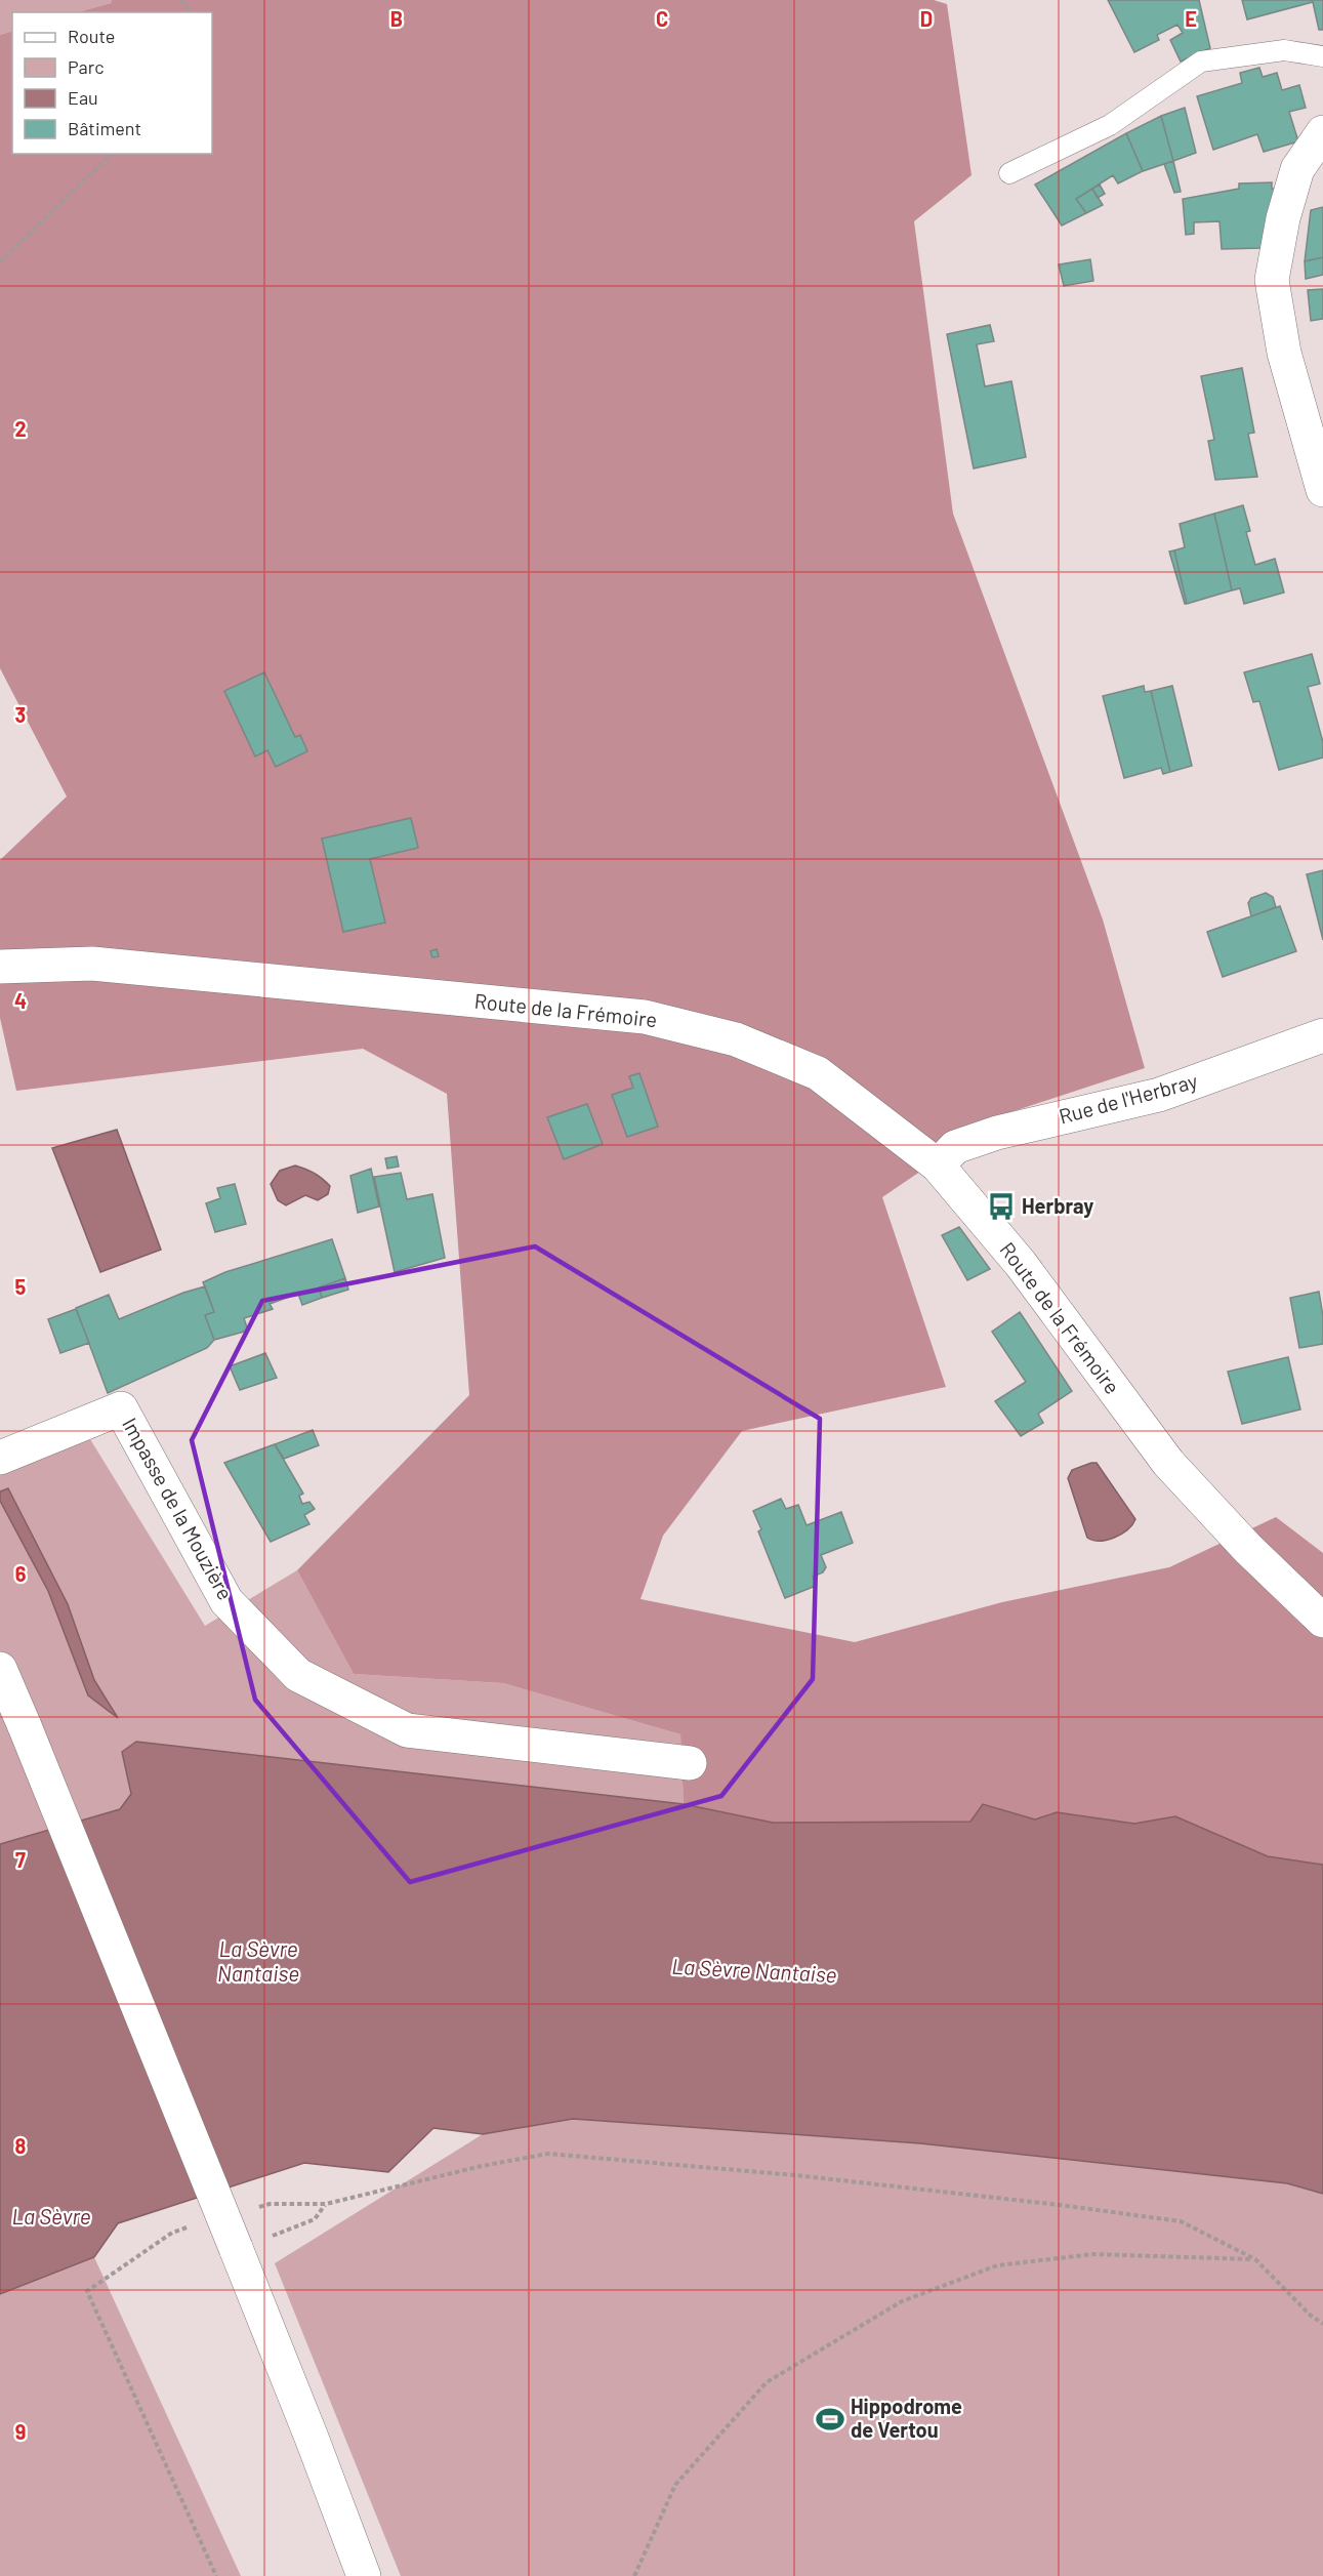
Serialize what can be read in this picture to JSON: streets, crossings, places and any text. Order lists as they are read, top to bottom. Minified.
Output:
{"streets":{"street":["Route de la Frémoire","Rue de l'Herbray","Impasse de la Mouzière"]},"crossings":[["Route de la Frémoire","Rue de l'Herbray"]],"water":["La Sèvre Nantaise","La Sèvre"],"places":{"bus stop":["Herbray"],"sports":["Hippodrome de Vertou"]},"legend":["Route","Parc","Eau","Bâtiment"],"grid":{"columns":["B","C","D","E"],"rows":["2","3","4","5","6","7","8","9"]}}
